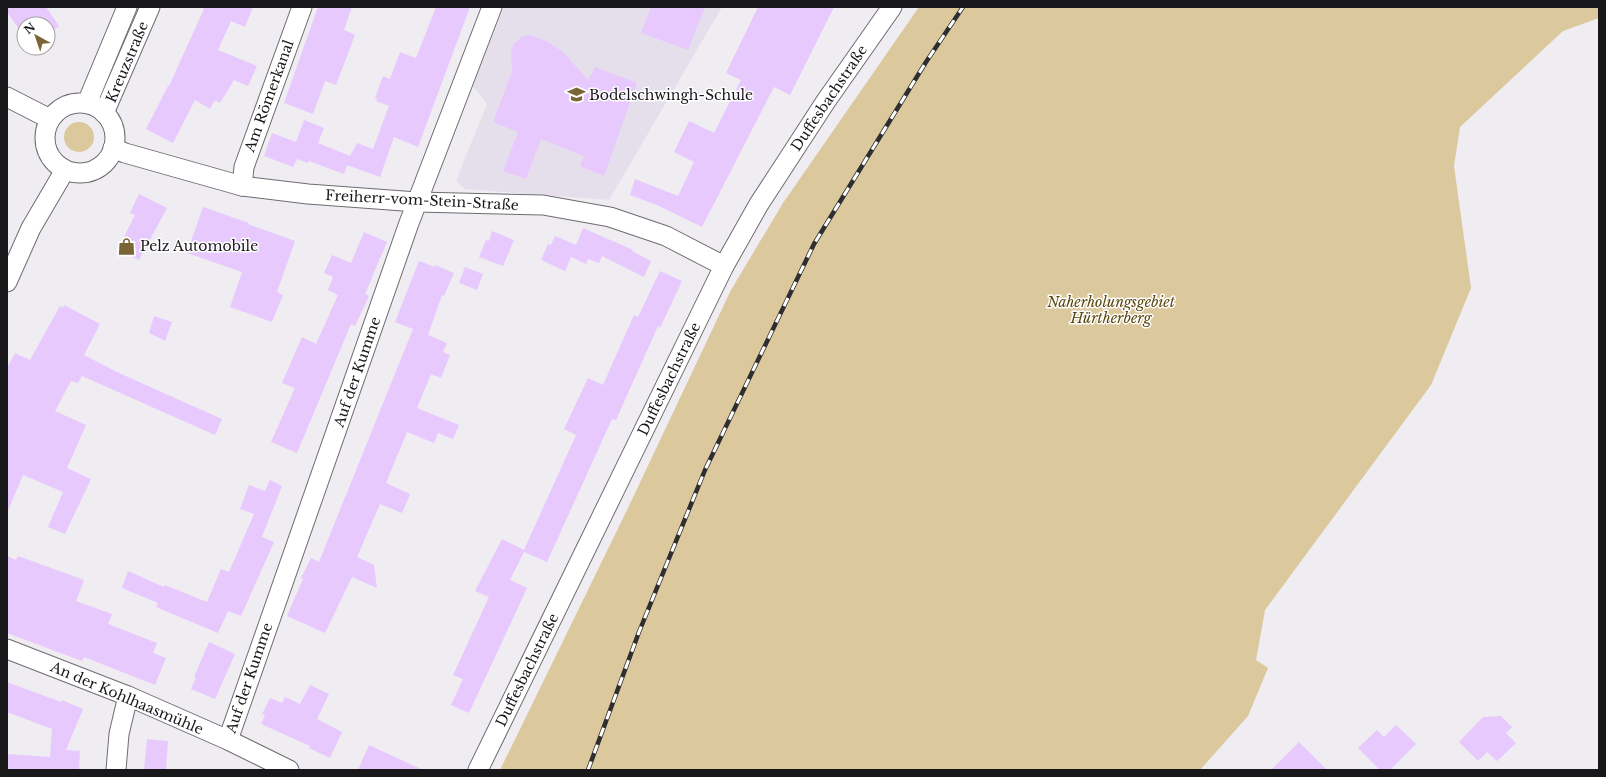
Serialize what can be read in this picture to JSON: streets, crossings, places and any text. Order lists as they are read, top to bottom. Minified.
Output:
{"streets":{"street":["Kreuzstraße","Am Römerkanal","Duffesbachstraße","Freiherr-vom-Stein-Straße","Auf der Kumme","An der Kohlhaasmühle"]},"crossings":[["Kreuzstraße","Freiherr-vom-Stein-Straße"],["Am Römerkanal","Freiherr-vom-Stein-Straße"],["Duffesbachstraße","Freiherr-vom-Stein-Straße"],["Freiherr-vom-Stein-Straße","Auf der Kumme"],["Auf der Kumme","An der Kohlhaasmühle"]],"parks":["Naherholungsgebiet Hürtherberg"],"places":{"school or university":["Bodelschwingh-Schule"],"shop":["Pelz Automobile"]},"north":"top left"}
